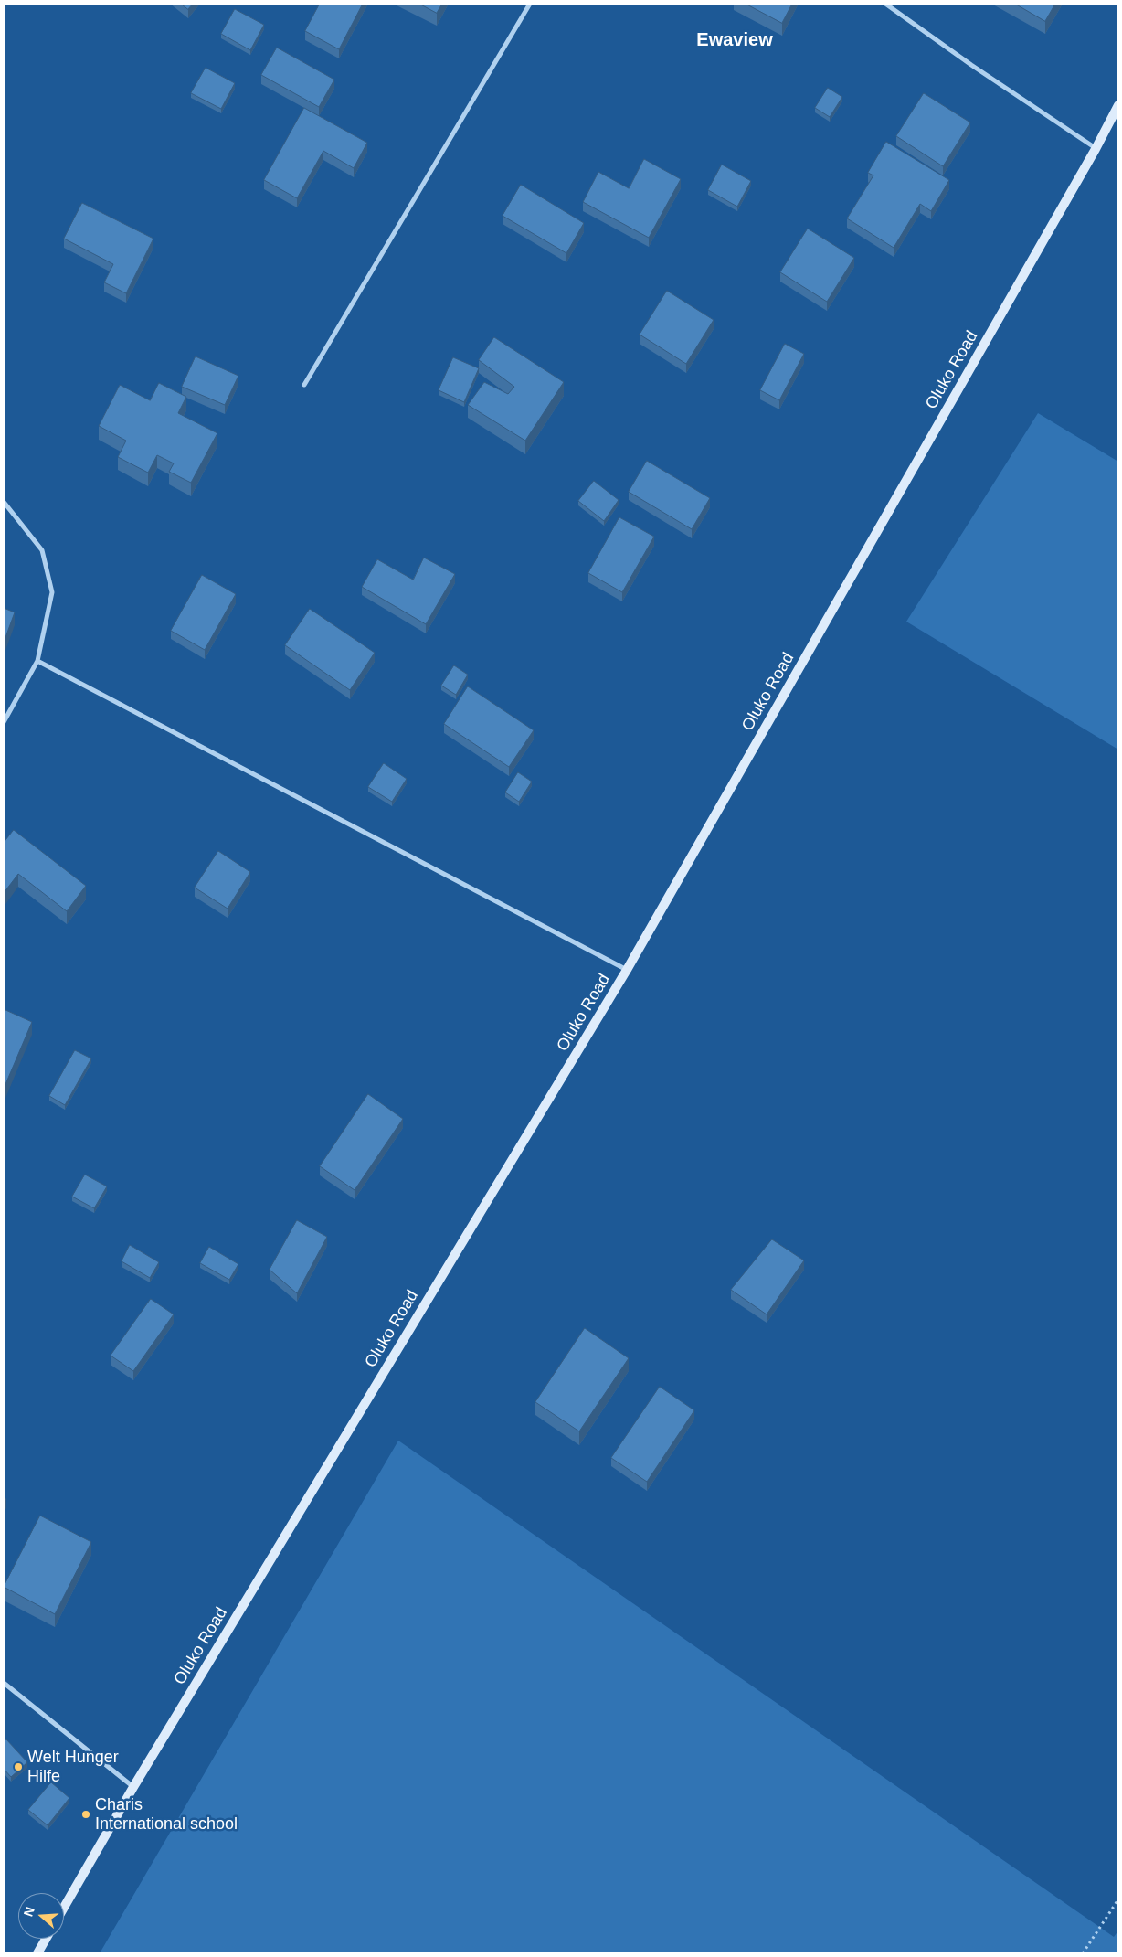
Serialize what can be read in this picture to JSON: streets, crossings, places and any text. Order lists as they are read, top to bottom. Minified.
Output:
{"streets":{"main road":["Oluko Road"]},"districts":["Ewaview"],"places":["Welt Hunger Hilfe","Charis International school"],"north":"left"}
